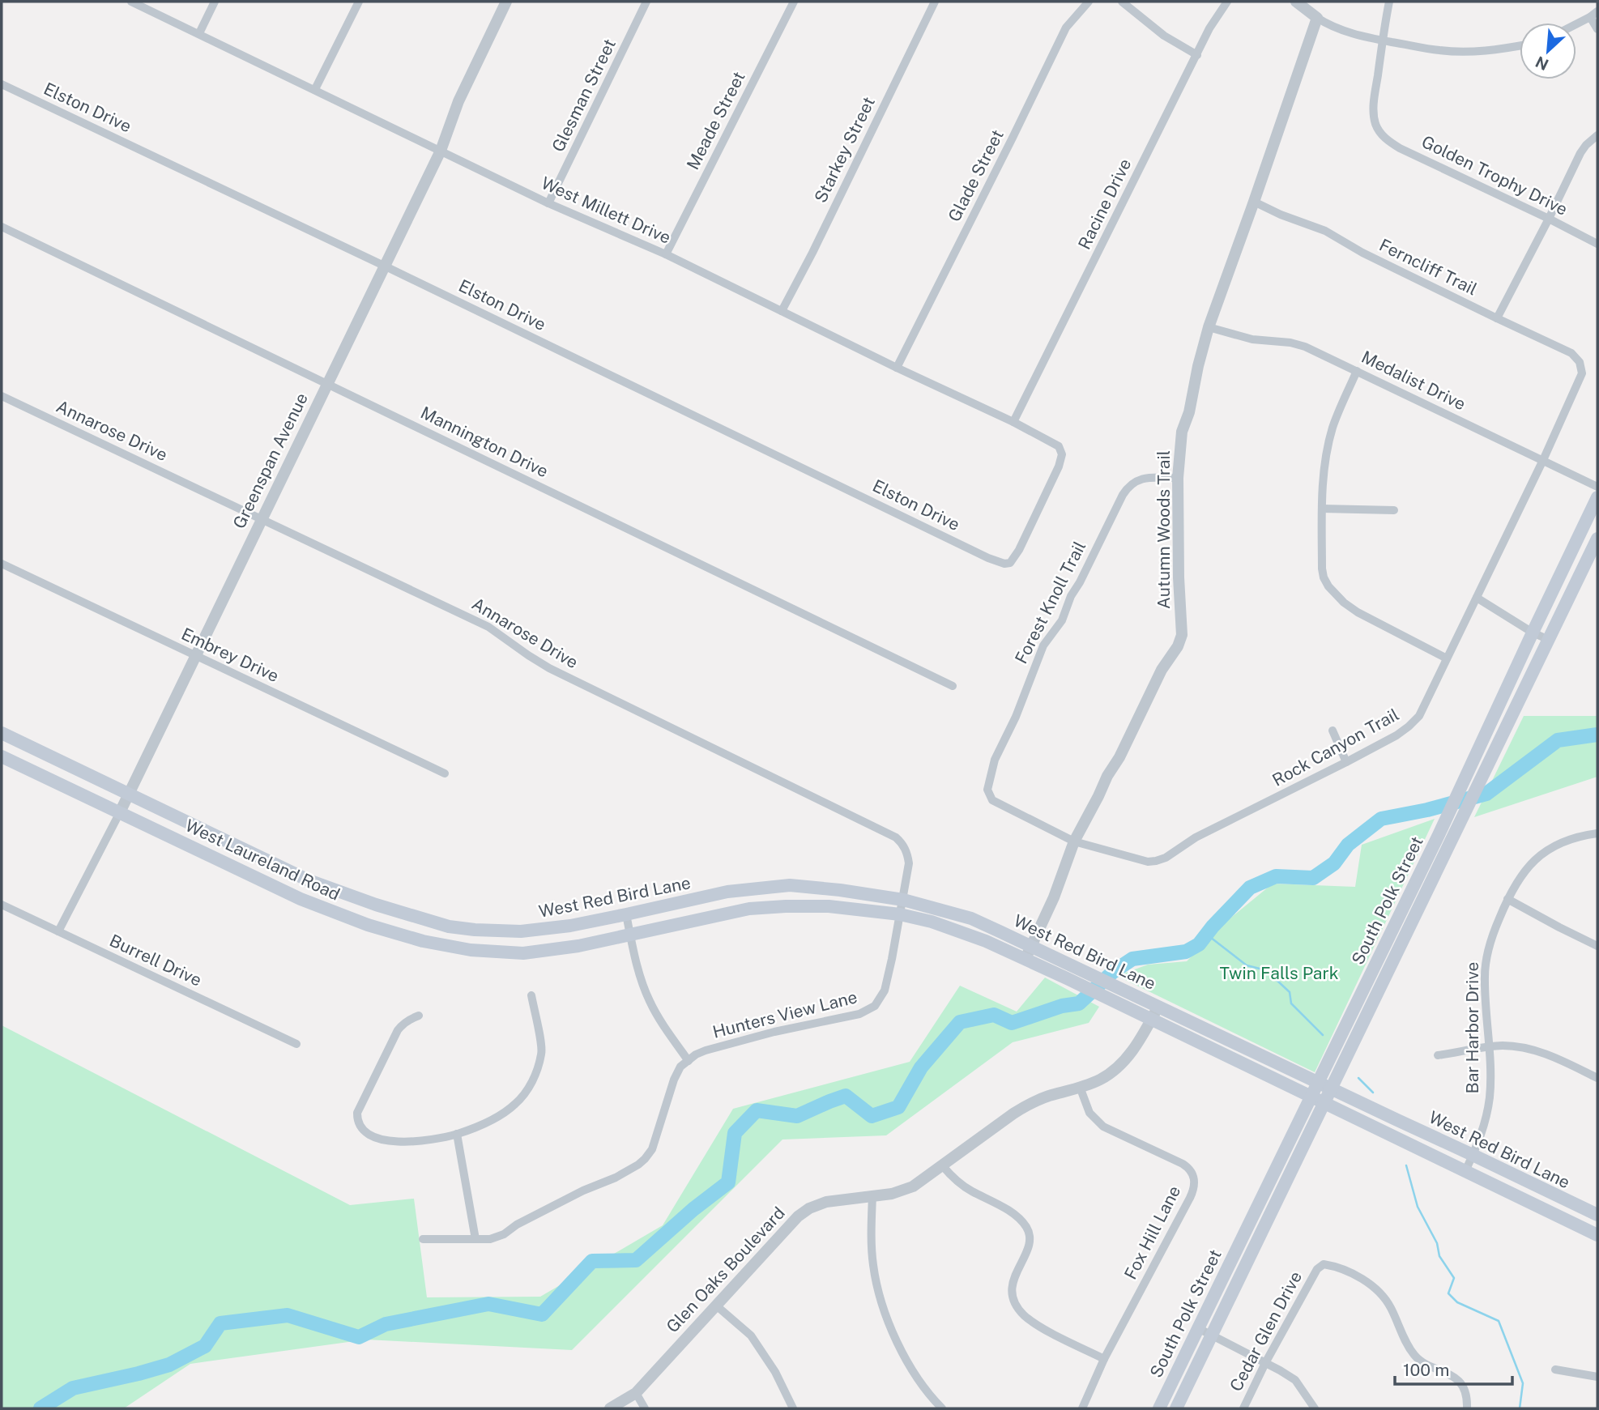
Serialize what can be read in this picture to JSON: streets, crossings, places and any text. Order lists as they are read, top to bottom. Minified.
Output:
{"streets":{"main road":["West Laureland Road","West Red Bird Lane","South Polk Street"],"street":["Glesman Street","Elston Drive","Meade Street","Starkey Street","Glade Street","Golden Trophy Drive","Racine Drive","West Millett Drive","Ferncliff Trail","Medalist Drive","Annarose Drive","Mannington Drive","Greenspan Avenue","Autumn Woods Trail","Forest Knoll Trail","Embrey Drive","Rock Canyon Trail","Burrell Drive","Hunters View Lane","Bar Harbor Drive","Fox Hill Lane","Glen Oaks Boulevard","Cedar Glen Drive"]},"crossings":[["Glesman Street","West Millett Drive"],["Elston Drive","West Millett Drive"],["Elston Drive","Greenspan Avenue"],["Meade Street","West Millett Drive"],["Starkey Street","West Millett Drive"],["Glade Street","West Millett Drive"],["Racine Drive","West Millett Drive"],["West Millett Drive","Greenspan Avenue"],["Ferncliff Trail","Autumn Woods Trail"],["Ferncliff Trail","Rock Canyon Trail"],["Medalist Drive","Autumn Woods Trail"],["Medalist Drive","Rock Canyon Trail"],["Annarose Drive","Greenspan Avenue"],["Annarose Drive","West Red Bird Lane"],["Annarose Drive","Hunters View Lane"],["Mannington Drive","Greenspan Avenue"],["Greenspan Avenue","Embrey Drive"],["Greenspan Avenue","West Laureland Road"],["Greenspan Avenue","Burrell Drive"],["Autumn Woods Trail","Forest Knoll Trail"],["Autumn Woods Trail","Rock Canyon Trail"],["Autumn Woods Trail","West Red Bird Lane"],["Forest Knoll Trail","Rock Canyon Trail"],["West Laureland Road","West Red Bird Lane"],["West Red Bird Lane","South Polk Street"],["West Red Bird Lane","Hunters View Lane"],["West Red Bird Lane","Bar Harbor Drive"],["West Red Bird Lane","Glen Oaks Boulevard"],["Fox Hill Lane","Glen Oaks Boulevard"]],"parks":["Twin Falls Park"],"scale_bar":"100 m","north":"bottom left"}
